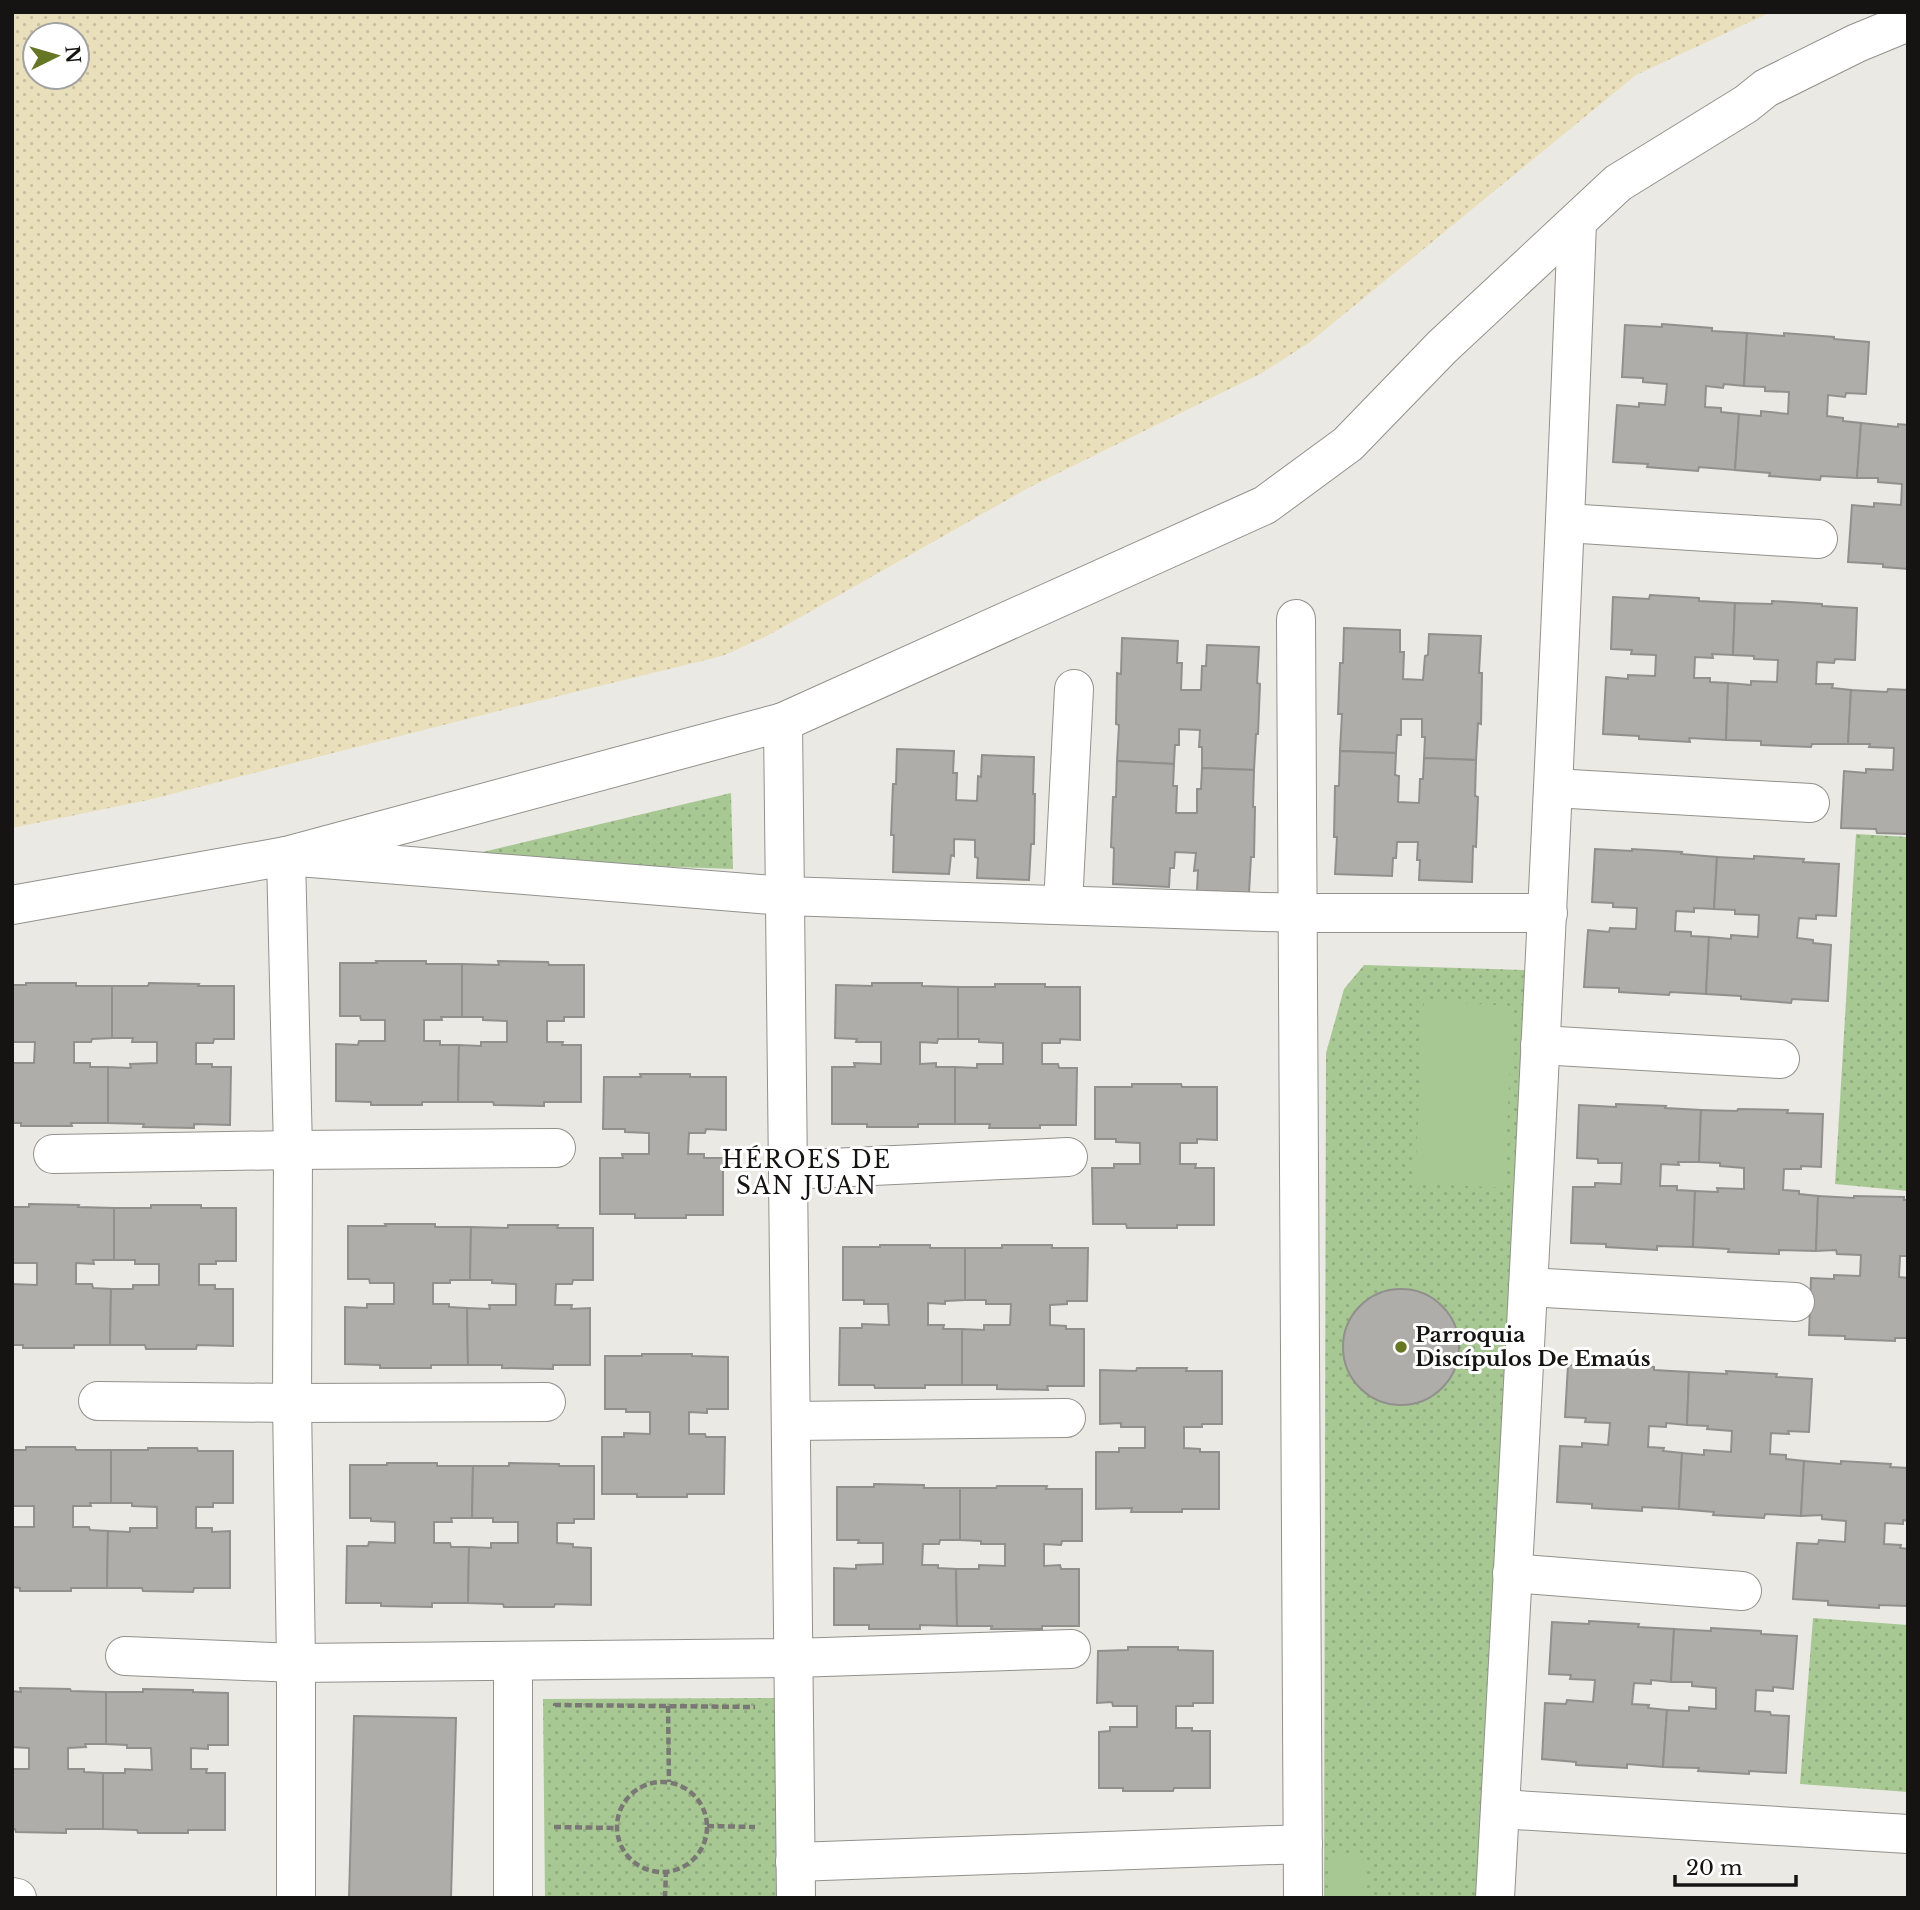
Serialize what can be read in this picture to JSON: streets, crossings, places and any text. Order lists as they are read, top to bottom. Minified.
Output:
{"districts":["HÉROES DE SAN JUAN"],"places":["Parroquia Discípulos De Emaús"],"scale_bar":"20 m","north":"right"}
